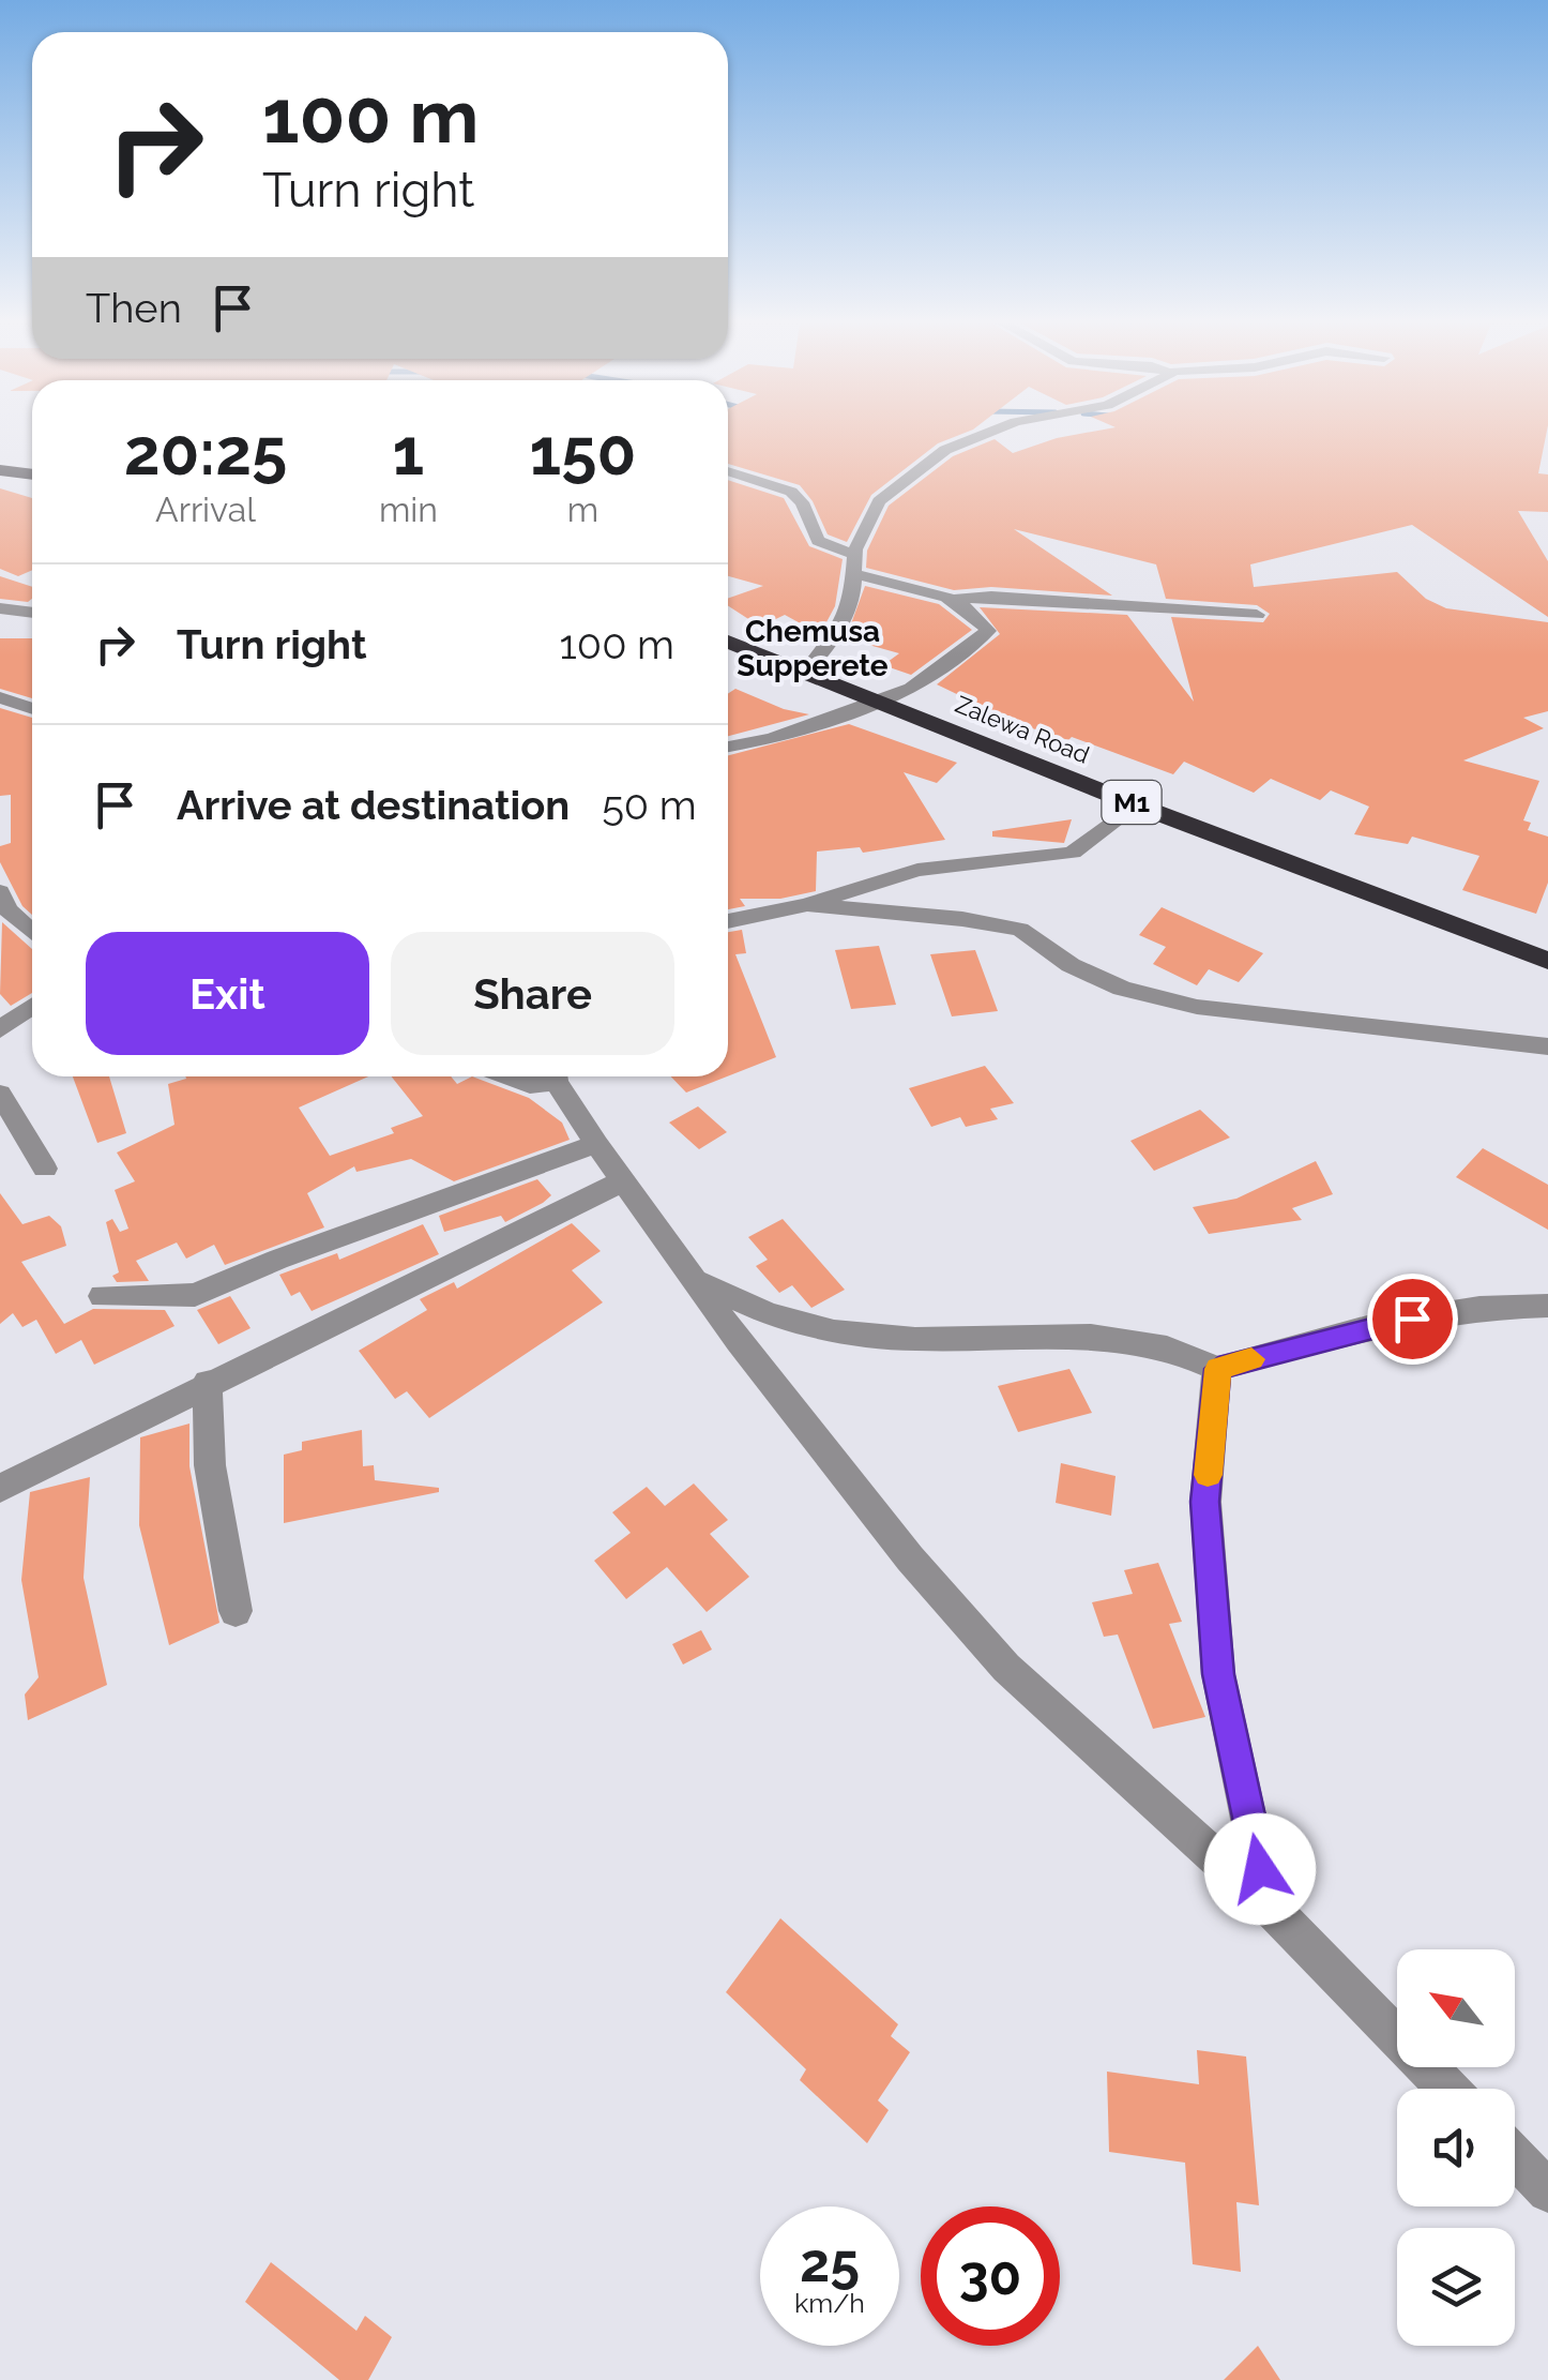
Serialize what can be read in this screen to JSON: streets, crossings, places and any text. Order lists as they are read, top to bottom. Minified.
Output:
{"streets":{"highway":["Zalewa Road","M1"]},"districts":["Chemusa Supperete"],"north":"top left","page":{"turn":["100 m","Turn right"],"then":"Then","eta":["20:25","Arrival","1","min","150","m"],"list":[{"name":"Turn right","value":"100 m"},{"name":"Arrive at destination","value":"50 m"}],"buttons":["Exit","Share"],"speed":"25 km/h","limit":"30"}}
